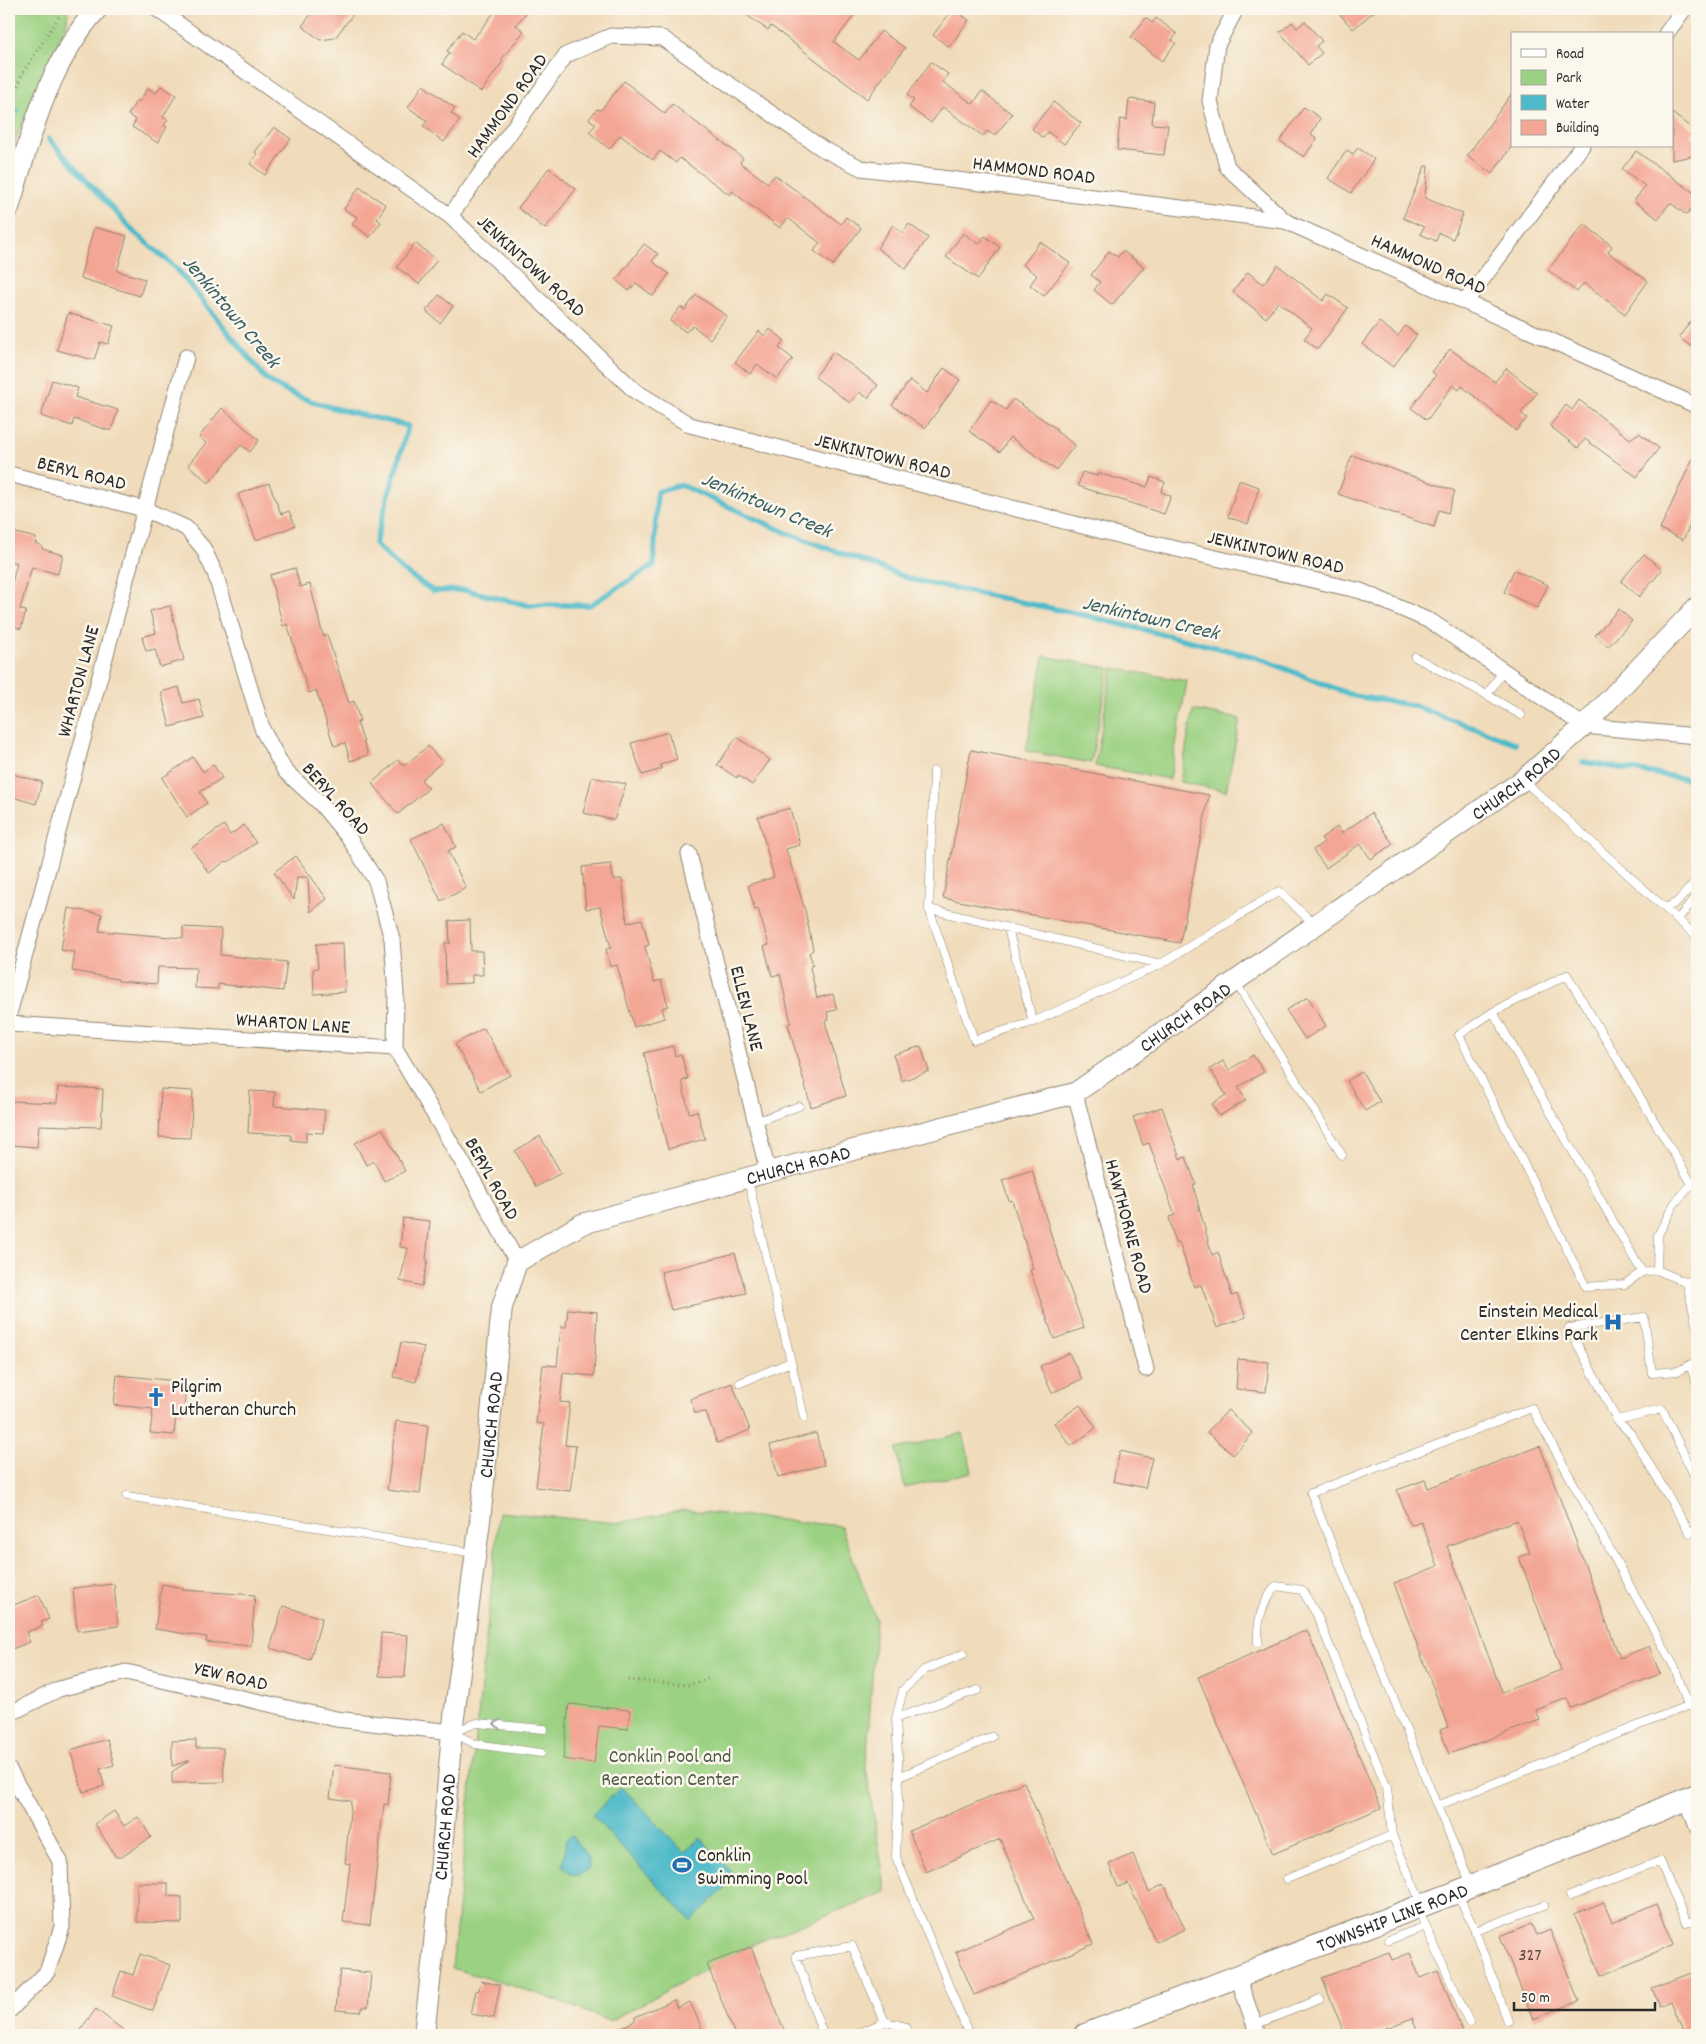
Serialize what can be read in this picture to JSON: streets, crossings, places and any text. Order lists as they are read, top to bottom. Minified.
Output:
{"streets":{"main road":["TOWNSHIP LINE ROAD"],"street":["HAMMOND ROAD","JENKINTOWN ROAD","BERYL ROAD","WHARTON LANE","CHURCH ROAD","ELLEN LANE","HAWTHORNE ROAD","YEW ROAD"]},"crossings":[["HAMMOND ROAD","JENKINTOWN ROAD"],["JENKINTOWN ROAD","CHURCH ROAD"],["BERYL ROAD","WHARTON LANE"],["BERYL ROAD","CHURCH ROAD"],["CHURCH ROAD","ELLEN LANE"],["CHURCH ROAD","HAWTHORNE ROAD"],["CHURCH ROAD","YEW ROAD"]],"water":["Jenkintown Creek"],"parks":["Conklin Pool and Recreation Center"],"places":{"hospital":["Einstein Medical Center Elkins Park"],"church":["Pilgrim Lutheran Church"],"sports":["Conklin Swimming Pool"]},"house_numbers":["327"],"legend":["Road","Park","Water","Building"],"scale_bar":"50 m"}
